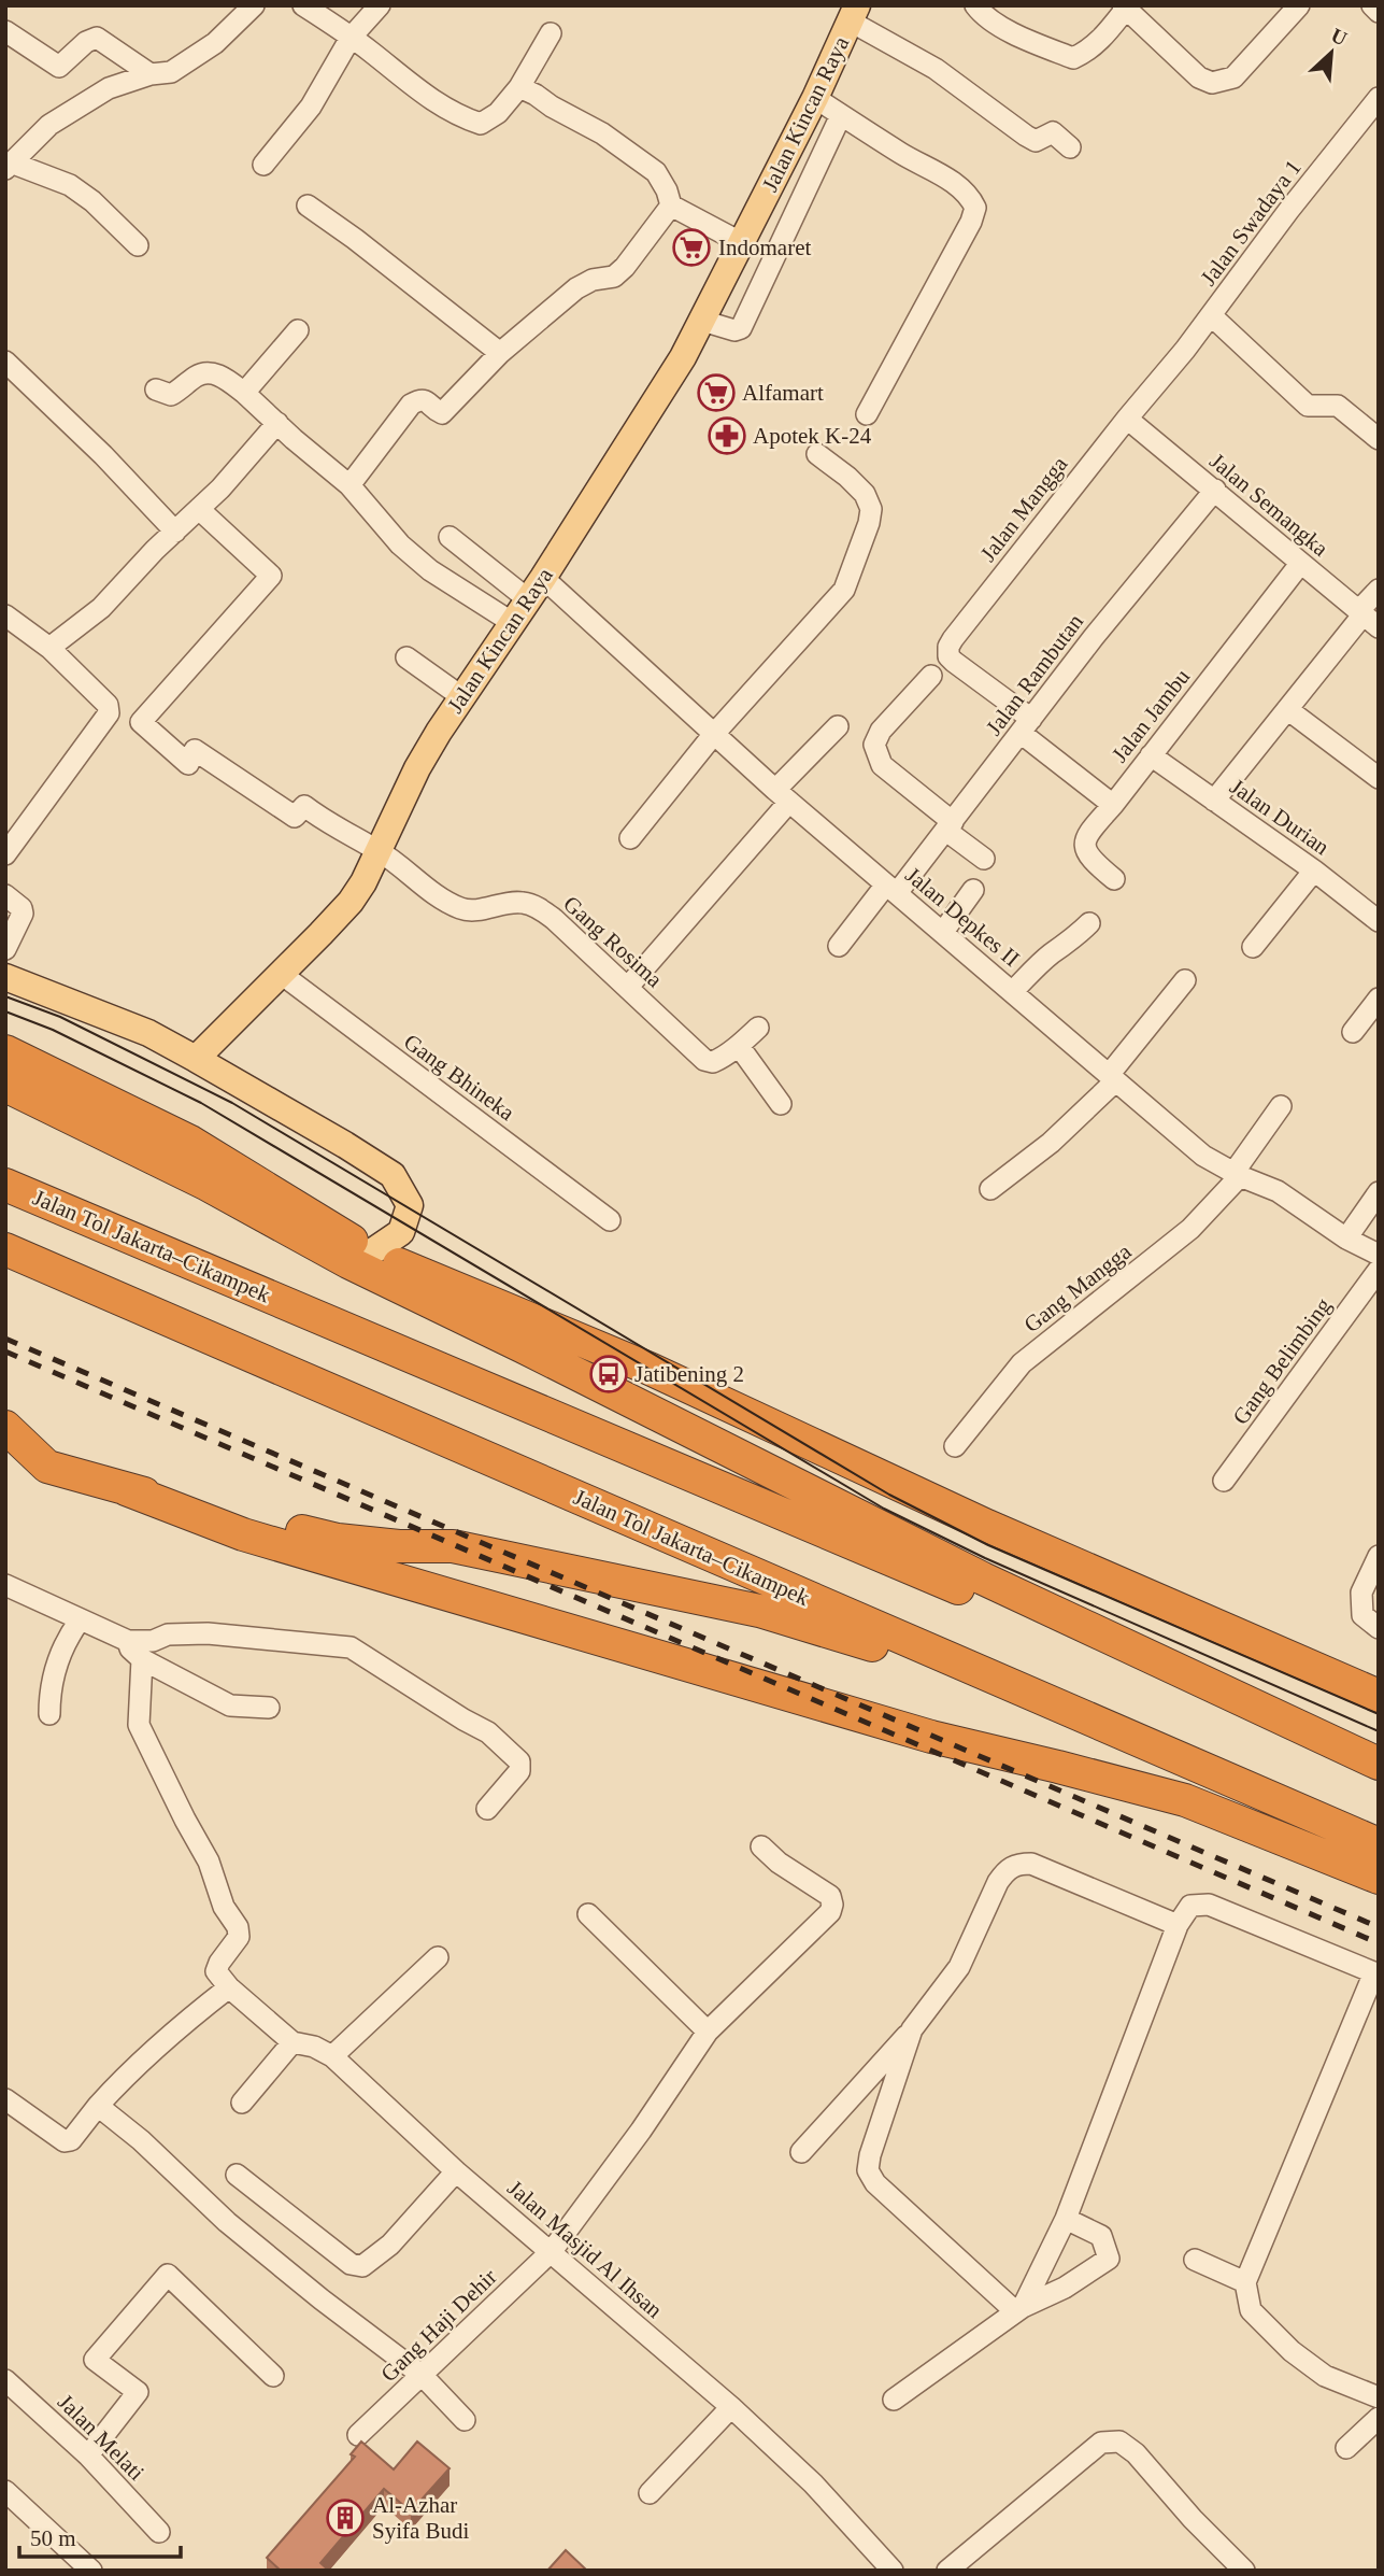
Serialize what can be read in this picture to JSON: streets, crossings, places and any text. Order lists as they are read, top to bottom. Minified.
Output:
{"streets":{"highway":["Jalan Tol Jakarta–Cikampek"],"main road":["Jalan Kincan Raya"],"street":["Jalan Swadaya 1","Jalan Semangka","Jalan Mangga","Jalan Rambutan","Jalan Jambu","Jalan Durian","Jalan Depkes II","Gang Rosima","Gang Bhineka","Gang Mangga","Gang Belimbing","Jalan Masjid Al Ihsan","Gang Haji Dehir","Jalan Melati"]},"crossings":[["Jalan Kincan Raya","Jalan Depkes II"],["Jalan Kincan Raya","Gang Rosima"],["Jalan Kincan Raya","Gang Bhineka"],["Jalan Swadaya 1","Jalan Mangga"],["Jalan Semangka","Jalan Mangga"],["Jalan Semangka","Jalan Rambutan"],["Jalan Semangka","Jalan Jambu"],["Jalan Mangga","Jalan Rambutan"],["Jalan Rambutan","Jalan Depkes II"],["Jalan Jambu","Jalan Durian"],["Jalan Depkes II","Gang Mangga"],["Jalan Masjid Al Ihsan","Gang Haji Dehir"]],"places":{"supermarket":["Indomaret","Alfamart"],"pharmacy":["Apotek K-24"],"bus stop":["Jatibening 2"],"building":["Al-Azhar Syifa Budi"]},"scale_bar":"50 m","north":"top right"}
